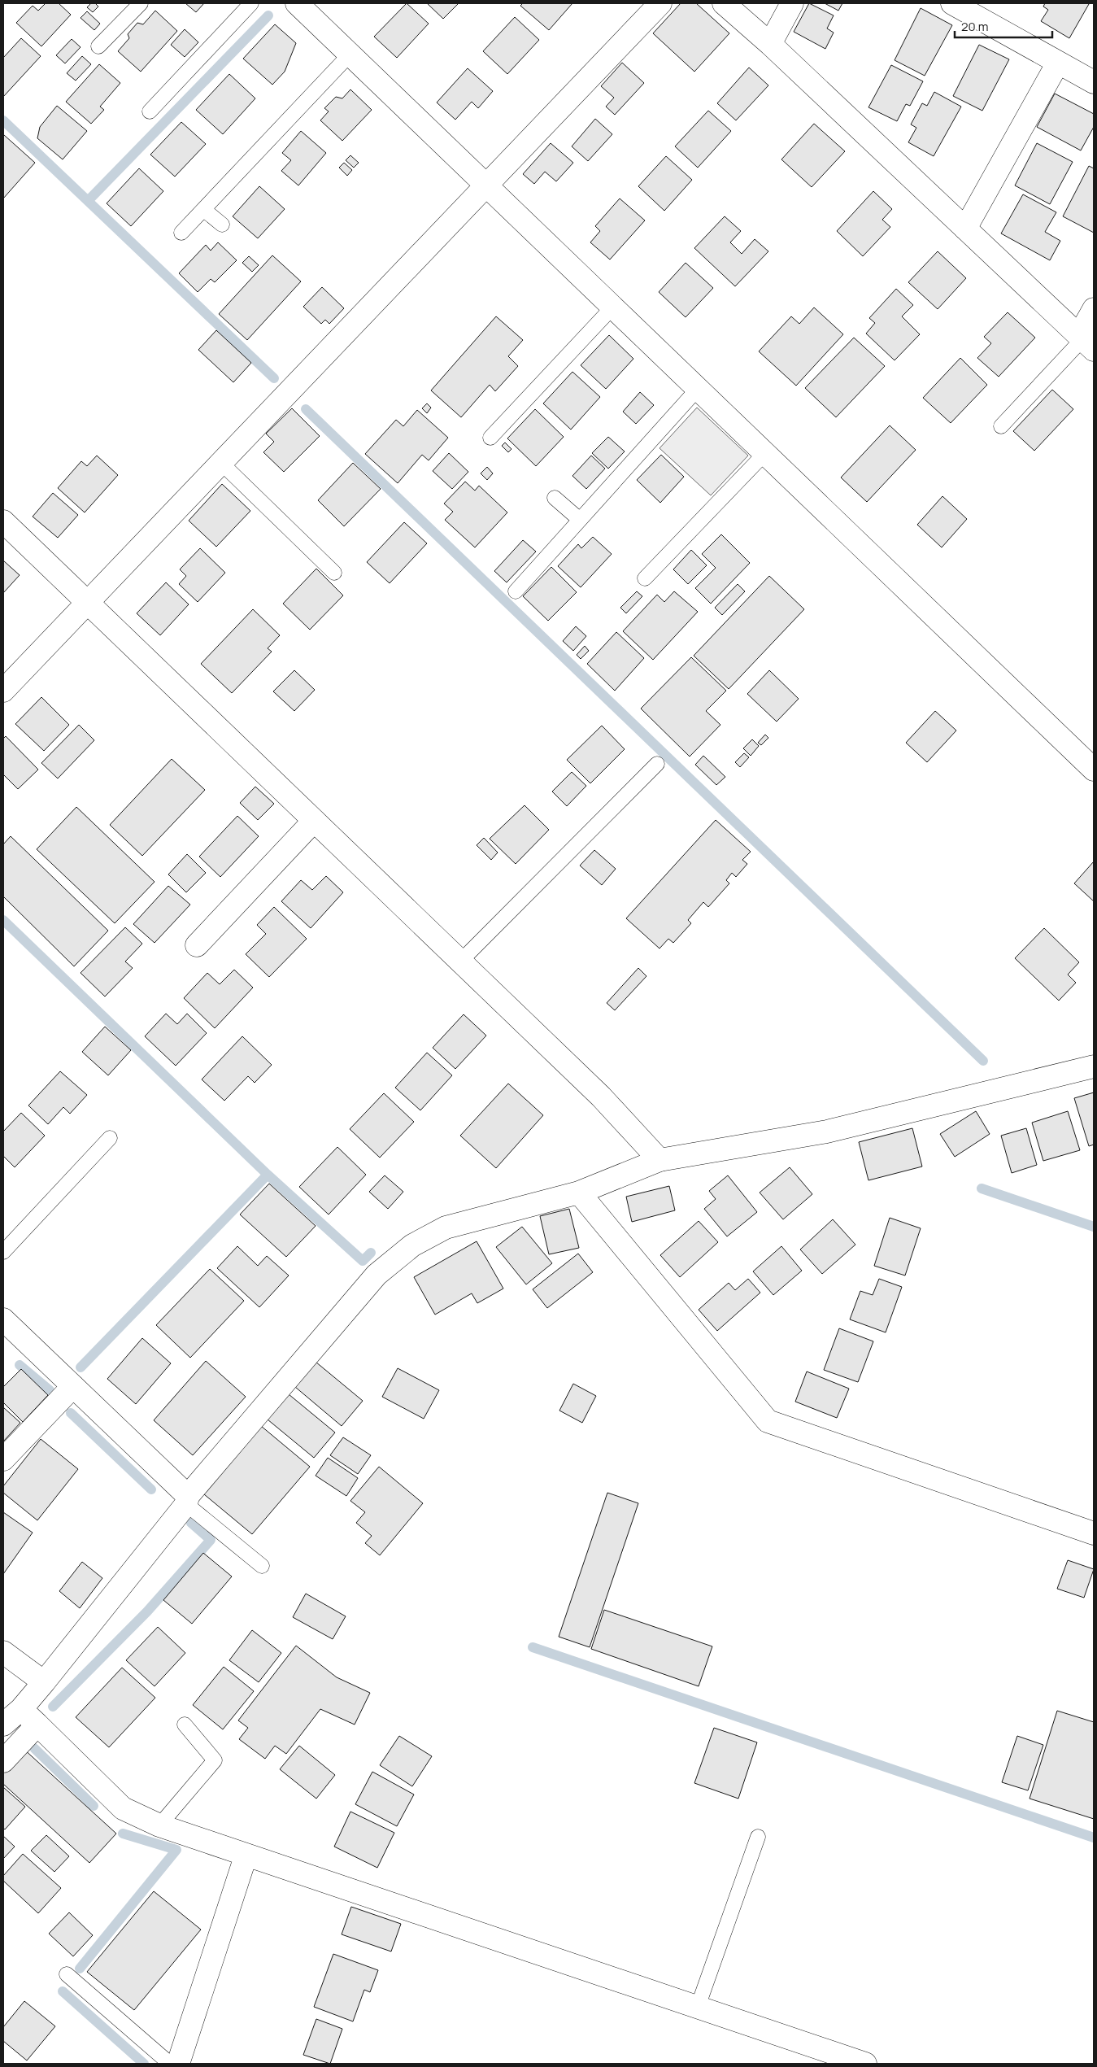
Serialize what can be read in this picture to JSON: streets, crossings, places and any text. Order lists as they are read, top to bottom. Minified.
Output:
{"scale_bar":"20 m"}
